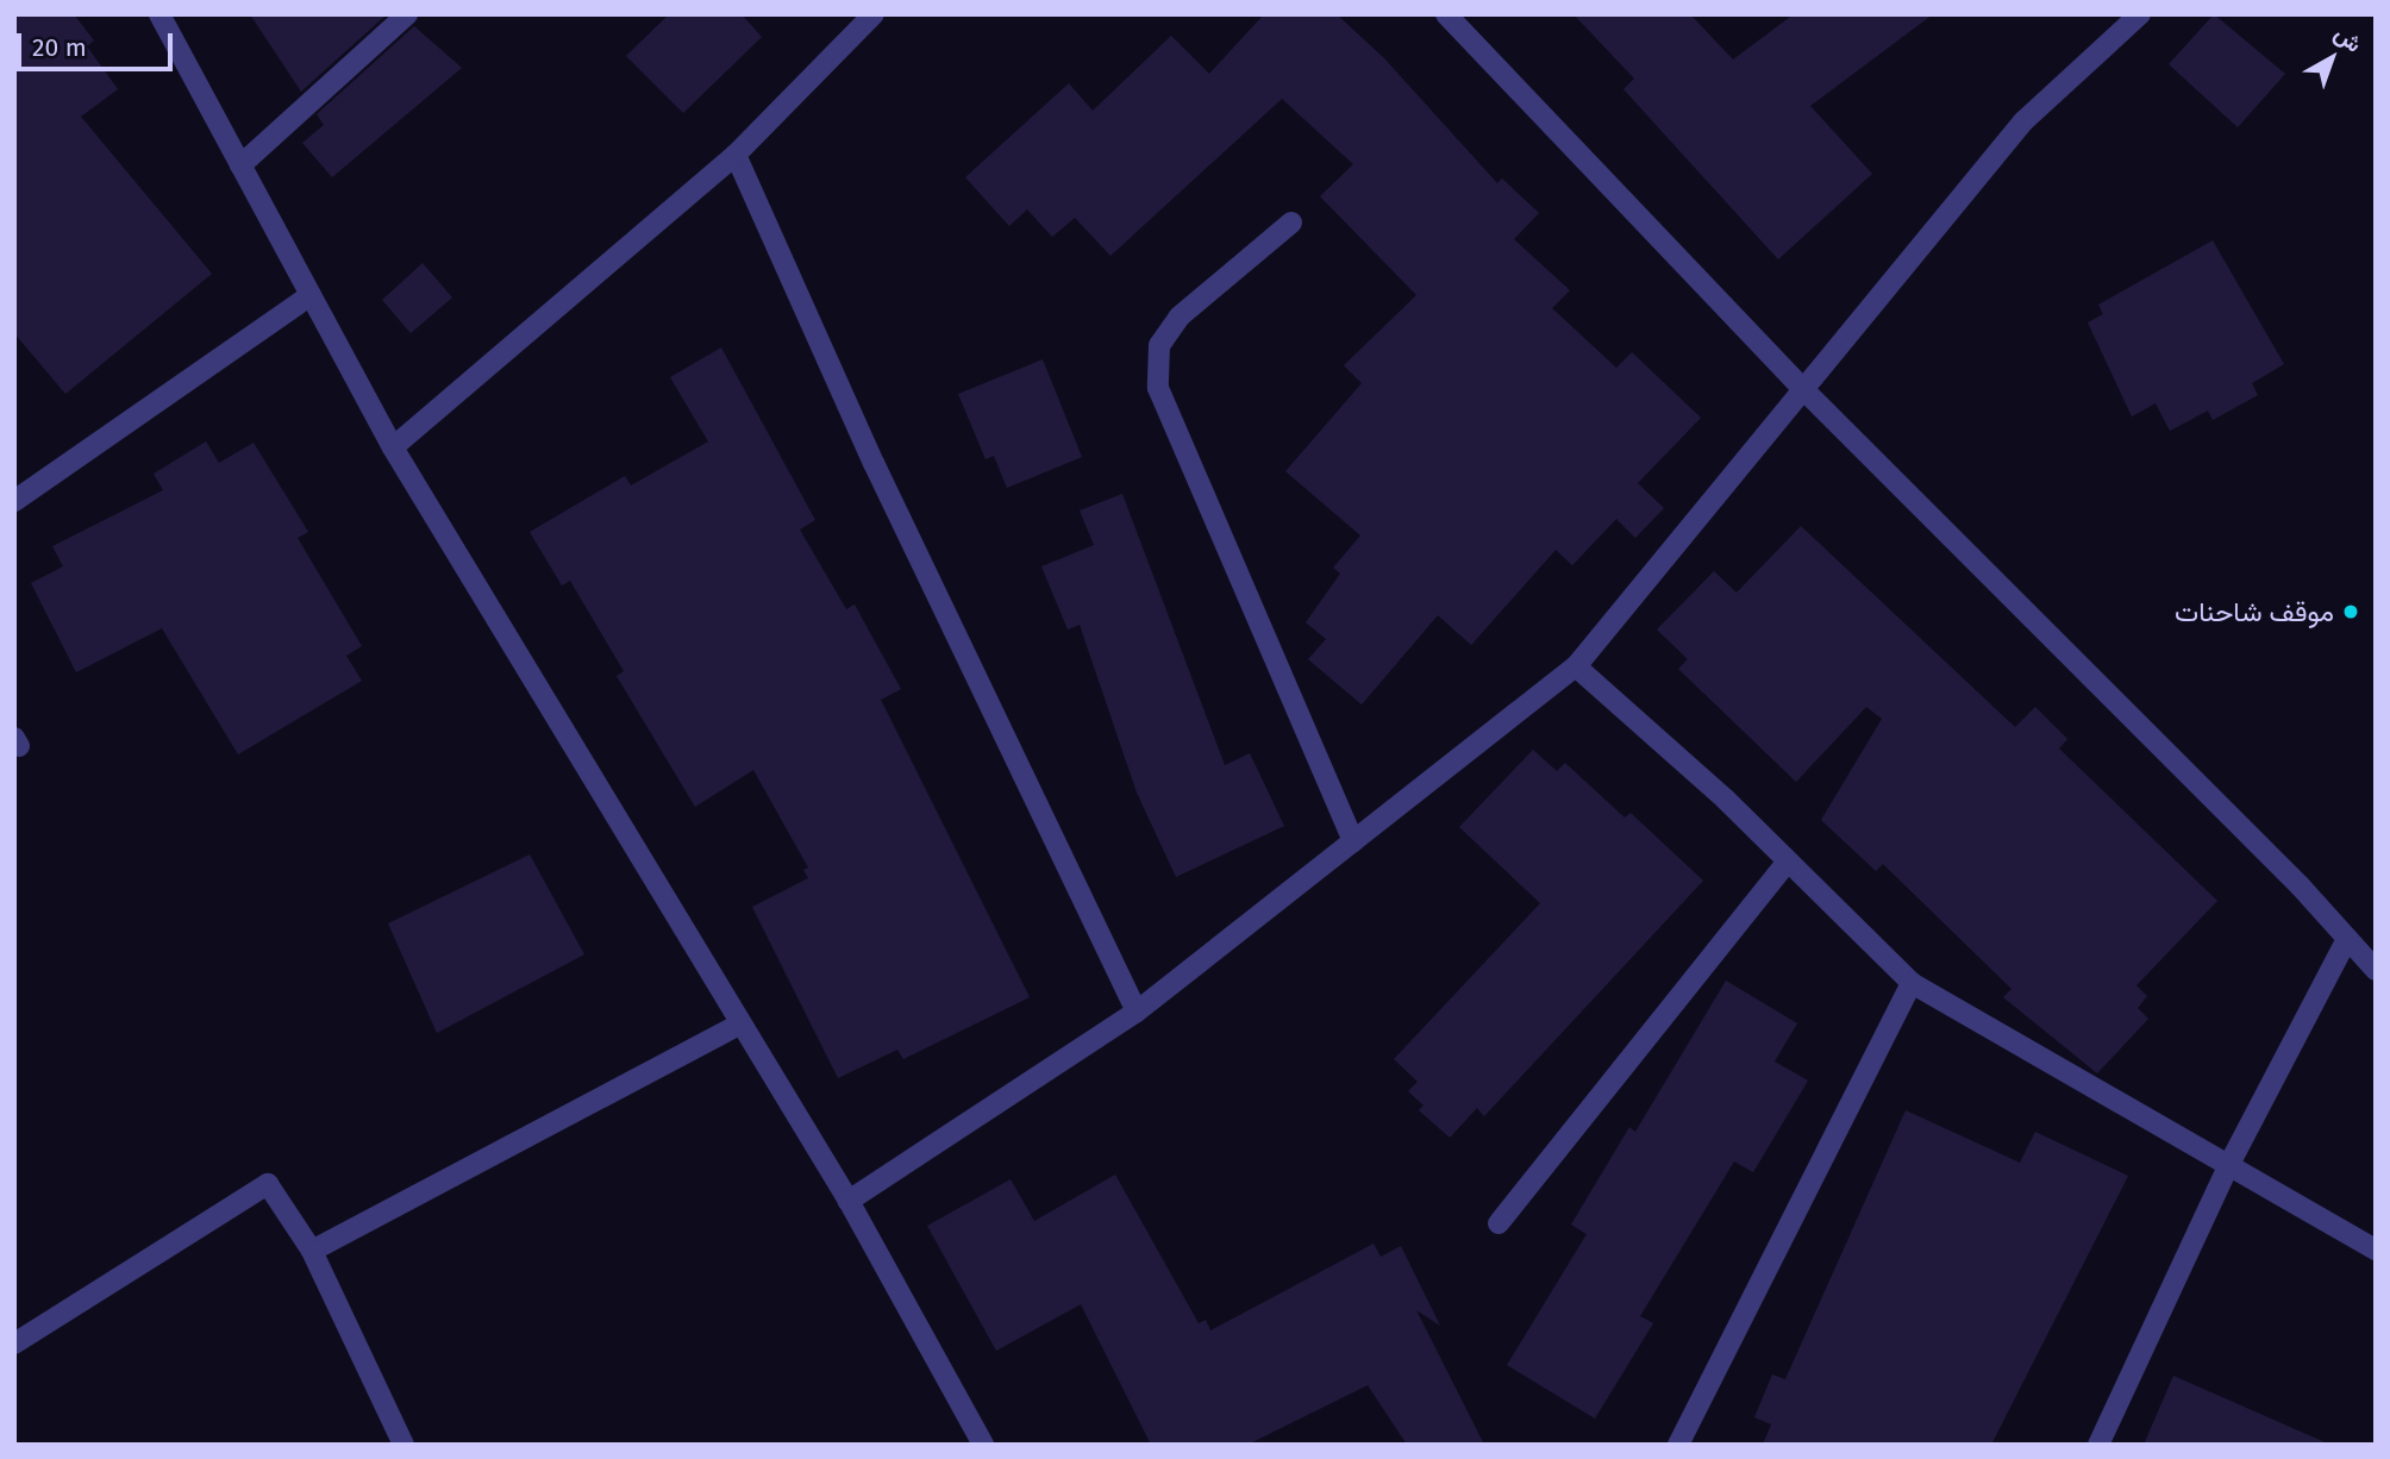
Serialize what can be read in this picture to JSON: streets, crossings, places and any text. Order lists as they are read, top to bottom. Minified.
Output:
{"places":["موقف شاحنات"],"scale_bar":"20 m","north":"top right"}
